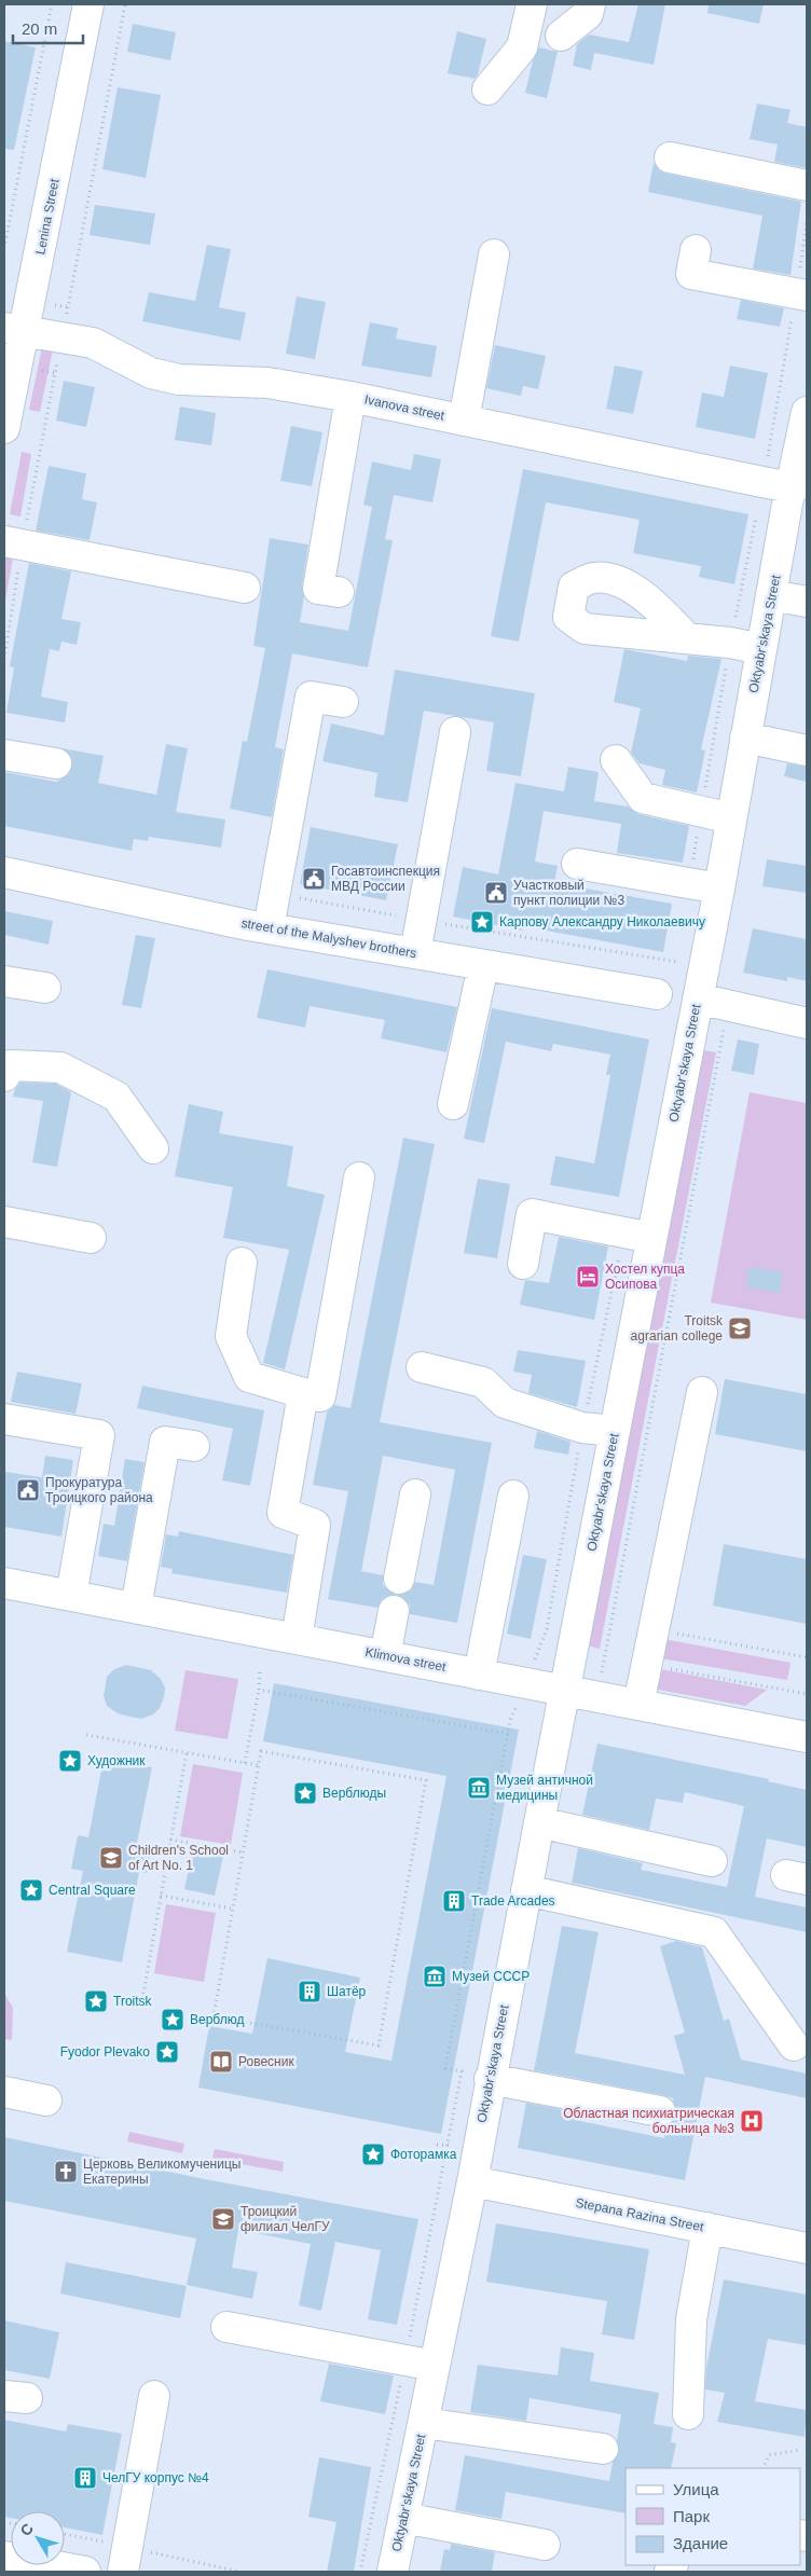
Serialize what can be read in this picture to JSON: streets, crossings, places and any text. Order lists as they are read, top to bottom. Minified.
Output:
{"streets":{"street":["Lenina Street","Ivanova street","Oktyabr'skaya Street","street of the Malyshev brothers","Klimova street","Stepana Razina Street"]},"crossings":[["Lenina Street","Ivanova street"],["Ivanova street","Oktyabr'skaya Street"],["Oktyabr'skaya Street","Klimova street"],["Oktyabr'skaya Street","Stepana Razina Street"]],"places":{"public building":["Госавтоинспекция МВД России","Участковый пункт полиции №3","Прокуратура Троицкого района"],"place":["Карпову Александру Николаевичу","Художник","Верблюды","Central Square","Troitsk","Верблюд","Fyodor Plevako","Фоторамка"],"hotel":["Хостел купца Осипова"],"school or university":["Troitsk agrarian college","Children's School of Art No. 1","Троицкий филиал ЧелГУ"],"museum":["Музей античной медицины","Музей СССР"],"building":["Trade Arcades","Шатёр","ЧелГУ корпус №4"],"library":["Ровесник"],"hospital":["Областная психиатрическая больница №3"],"church":["Церковь Великомученицы Екатерины"]},"legend":["Улица","Парк","Здание"],"scale_bar":"20 m","north":"top left"}
